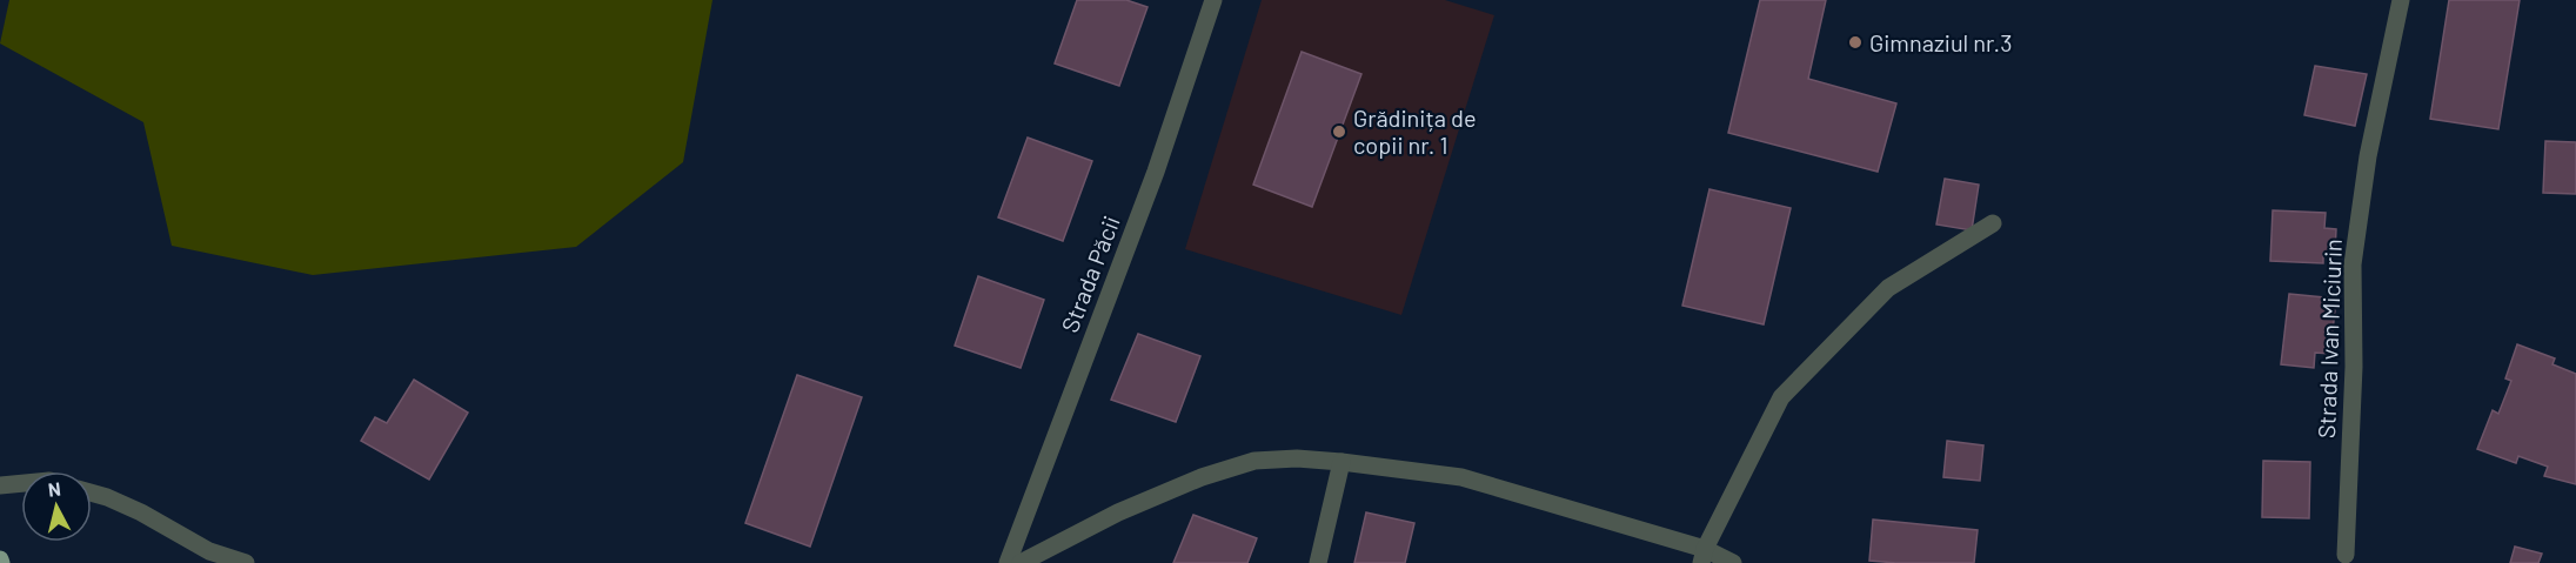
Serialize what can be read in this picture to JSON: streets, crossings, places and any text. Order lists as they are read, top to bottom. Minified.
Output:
{"streets":{"street":["Strada Păcii","Strada Ivan Miciurin"]},"places":["Gimnaziul nr.3","Grădinița de copii nr. 1"],"north":"top"}
